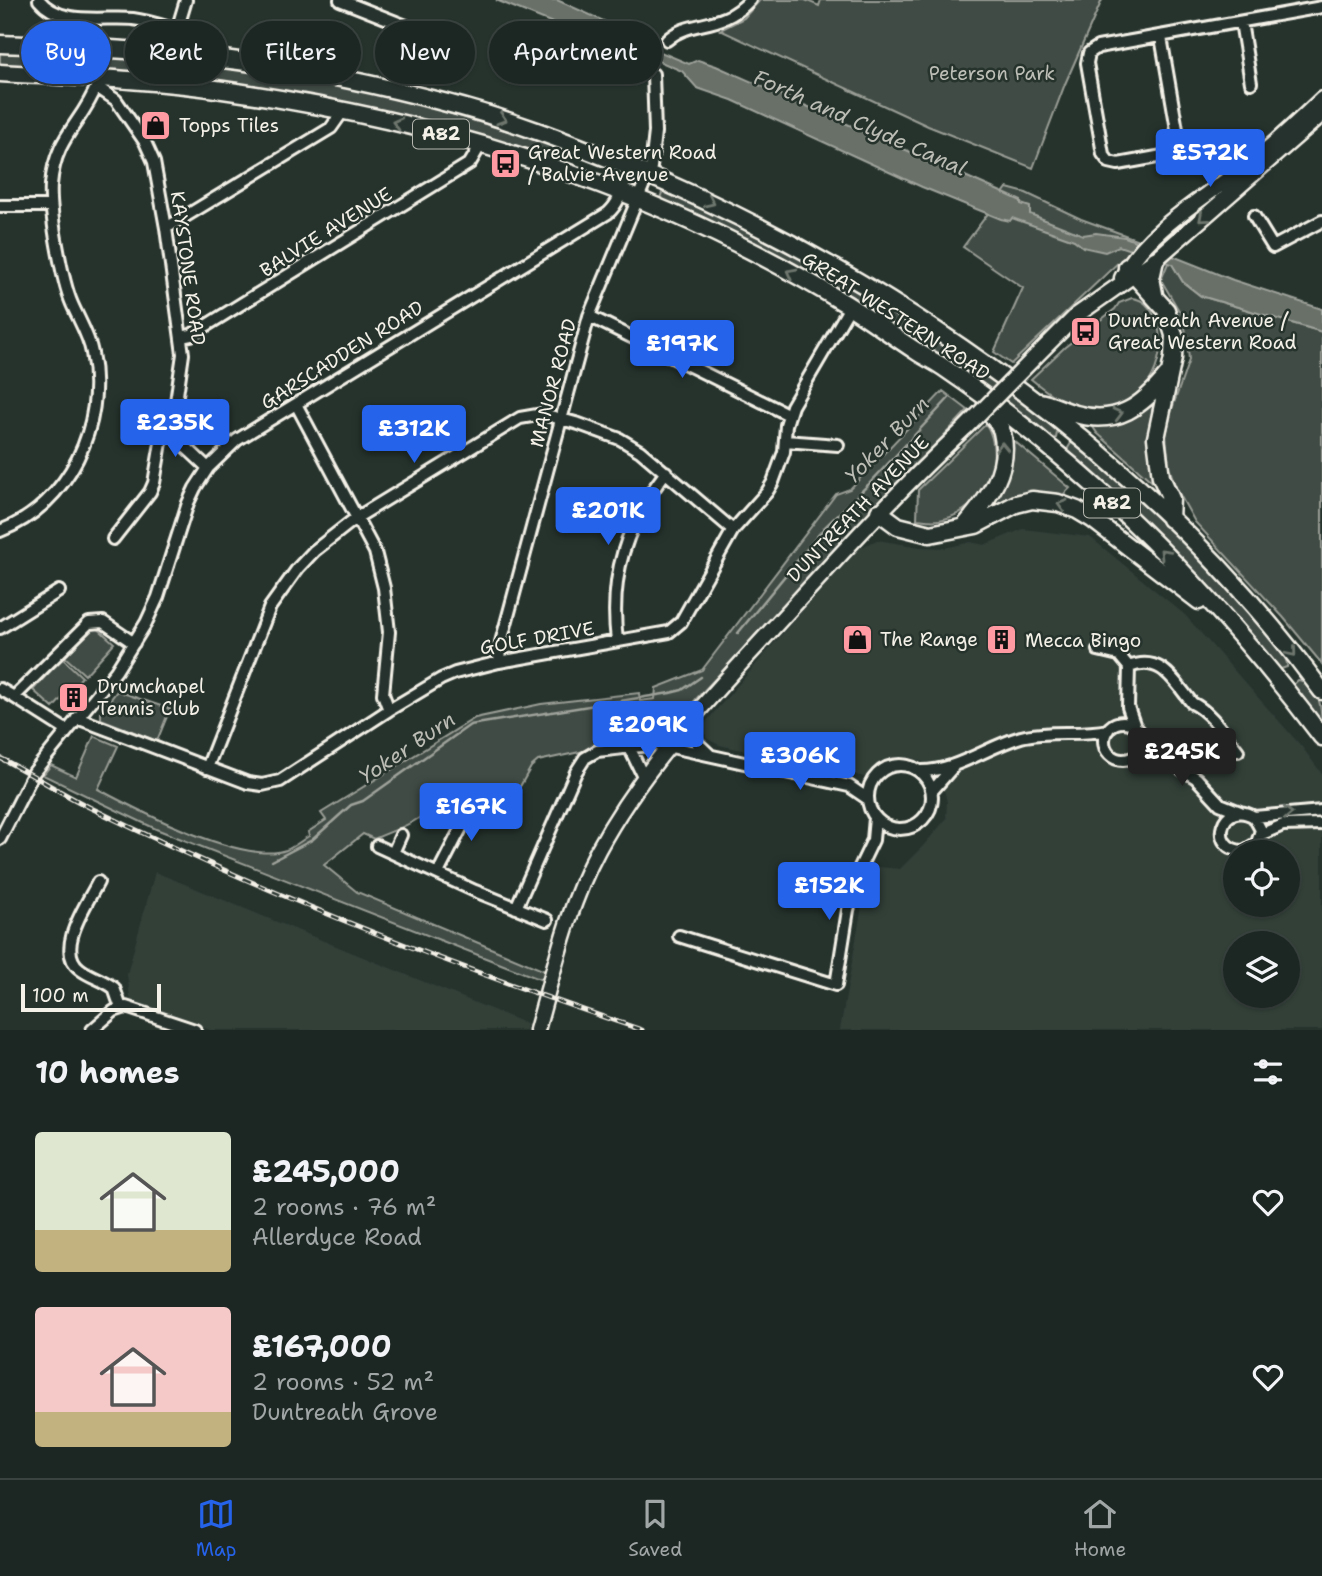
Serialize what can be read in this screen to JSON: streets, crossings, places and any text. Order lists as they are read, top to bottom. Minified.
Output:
{"streets":{"main road":["A82","GREAT WESTERN ROAD"],"street":["BALVIE AVENUE","KAYSTONE ROAD","GARSCADDEN ROAD","MANOR ROAD","DUNTREATH AVENUE","GOLF DRIVE"]},"crossings":[["BALVIE AVENUE","KAYSTONE ROAD"],["BALVIE AVENUE","GREAT WESTERN ROAD"],["GREAT WESTERN ROAD","GARSCADDEN ROAD"],["GREAT WESTERN ROAD","MANOR ROAD"],["GREAT WESTERN ROAD","GOLF DRIVE"],["GARSCADDEN ROAD","GOLF DRIVE"],["MANOR ROAD","GOLF DRIVE"]],"water":["Forth and Clyde Canal","Yoker Burn"],"parks":["Peterson Park"],"places":{"shop":["Topps Tiles","The Range"],"bus stop":["Great Western Road / Balvie Avenue","Duntreath Avenue / Great Western Road"],"building":["Mecca Bingo","Drumchapel Tennis Club"]},"scale_bar":"100 m","page":{"chip":["Buy","Rent","Filters","New","Apartment"],"price":["£572K","£197K","£235K","£312K","£201K","£209K","£245K","£306K","£167K","£152K"],"scale":"100 m","heading":"10 homes","list":[{"name":"£245,000","note":"2 rooms · 76 m² · Allerdyce Road"},{"name":"£167,000","note":"2 rooms · 52 m² · Duntreath Grove"}],"tabs":["Map","Saved","Home"]}}
